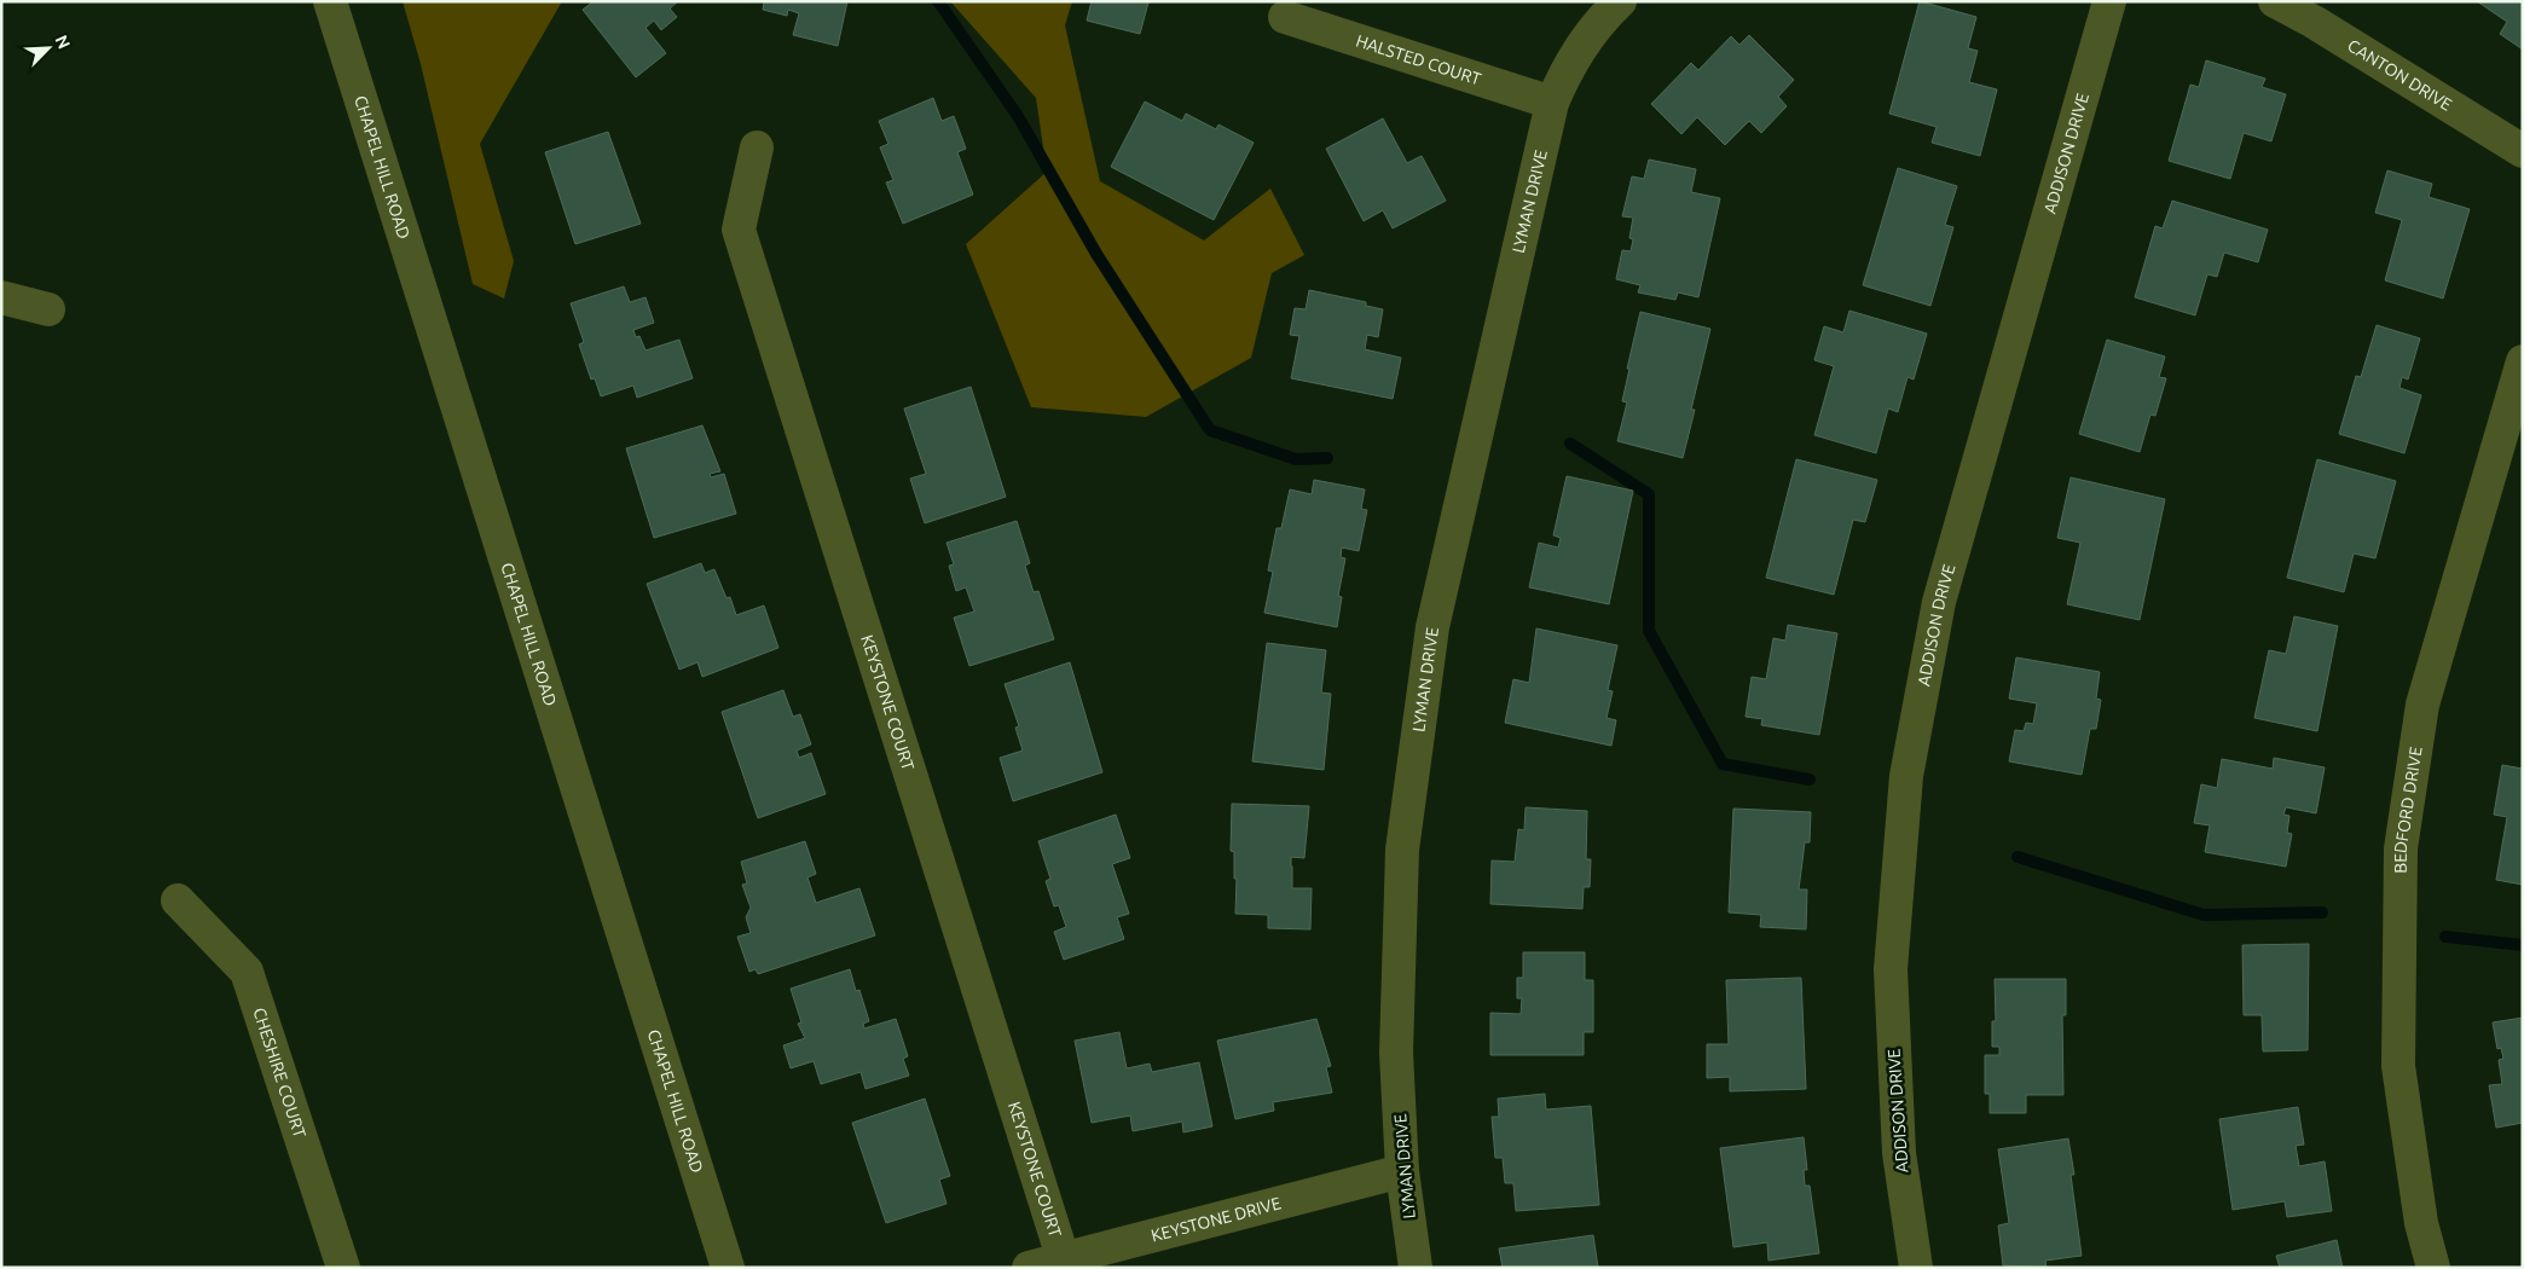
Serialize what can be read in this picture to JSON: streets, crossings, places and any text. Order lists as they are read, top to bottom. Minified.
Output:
{"streets":{"street":["HALSTED COURT","CANTON DRIVE","ADDISON DRIVE","CHAPEL HILL ROAD","LYMAN DRIVE","KEYSTONE COURT","BEDFORD DRIVE","CHESHIRE COURT","KEYSTONE DRIVE"]},"crossings":[["HALSTED COURT","LYMAN DRIVE"],["LYMAN DRIVE","KEYSTONE DRIVE"],["KEYSTONE COURT","KEYSTONE DRIVE"]],"north":"top right"}
